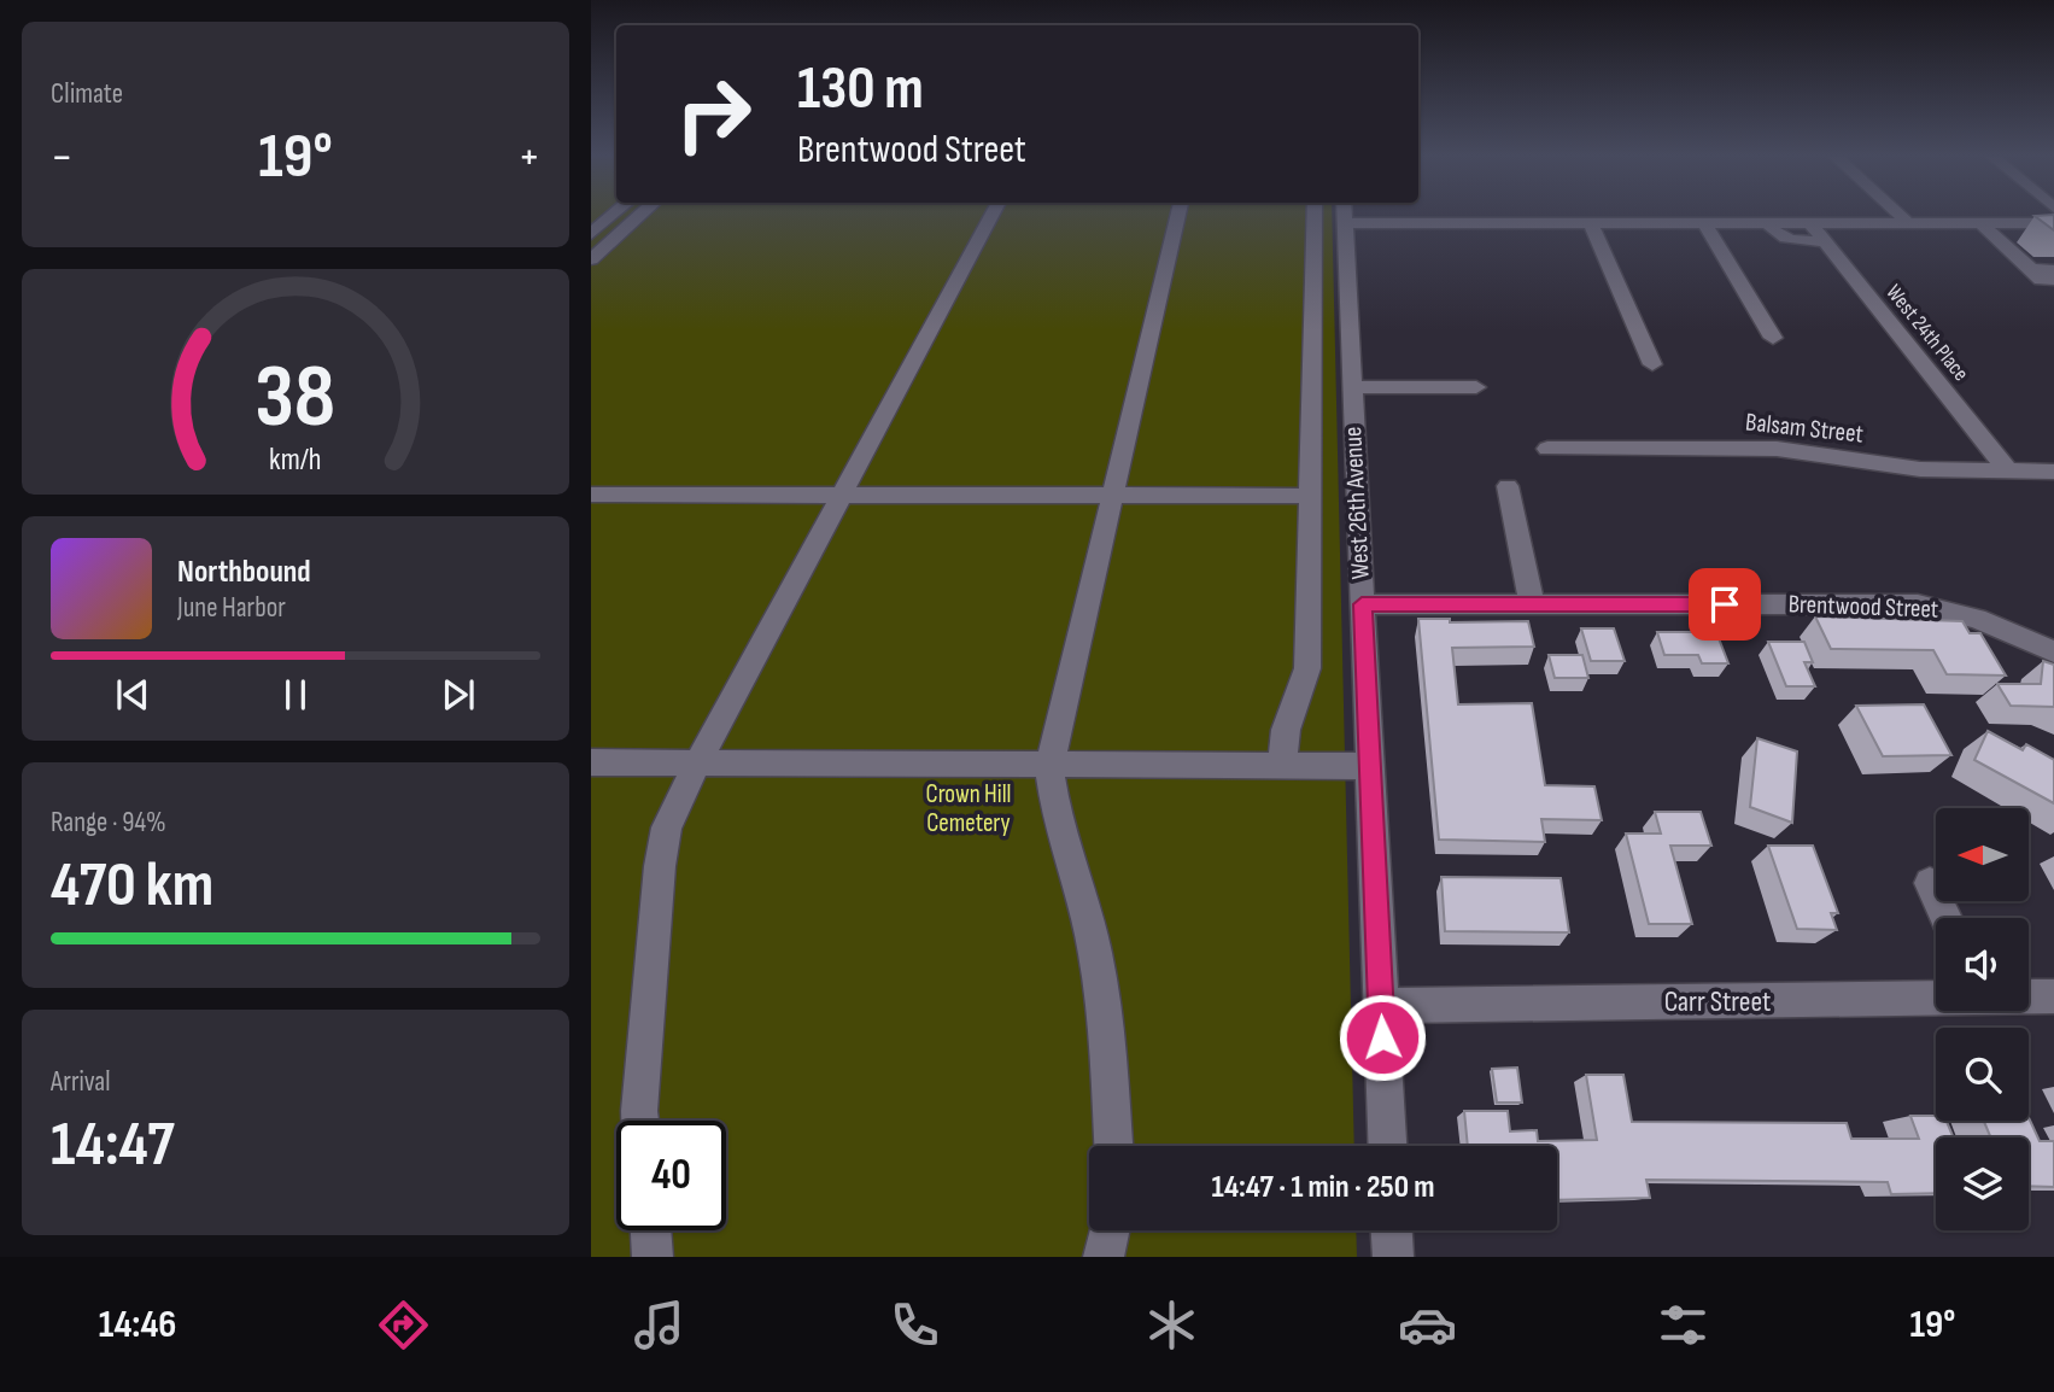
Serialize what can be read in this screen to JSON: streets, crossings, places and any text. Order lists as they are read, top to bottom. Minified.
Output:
{"streets":{"street":["West 24th Place","Balsam Street","West 26th Avenue","Brentwood Street","Carr Street"]},"crossings":[["West 24th Place","Balsam Street"],["West 26th Avenue","Brentwood Street"],["West 26th Avenue","Carr Street"]],"parks":["Crown Hill Cemetery"],"north":"left","page":{"tile":["Climate",["Range · 94%","470 km"],["Arrival","14:47"]],"turn":["130 m","Brentwood Street"],"heat":["−","19°","+"],"song":["Northbound","June Harbor"],"limit":"40","trip":"14:47 · 1 min · 250 m","tabs":["14:46","19°"],"gauge":["38","km/h"]}}
